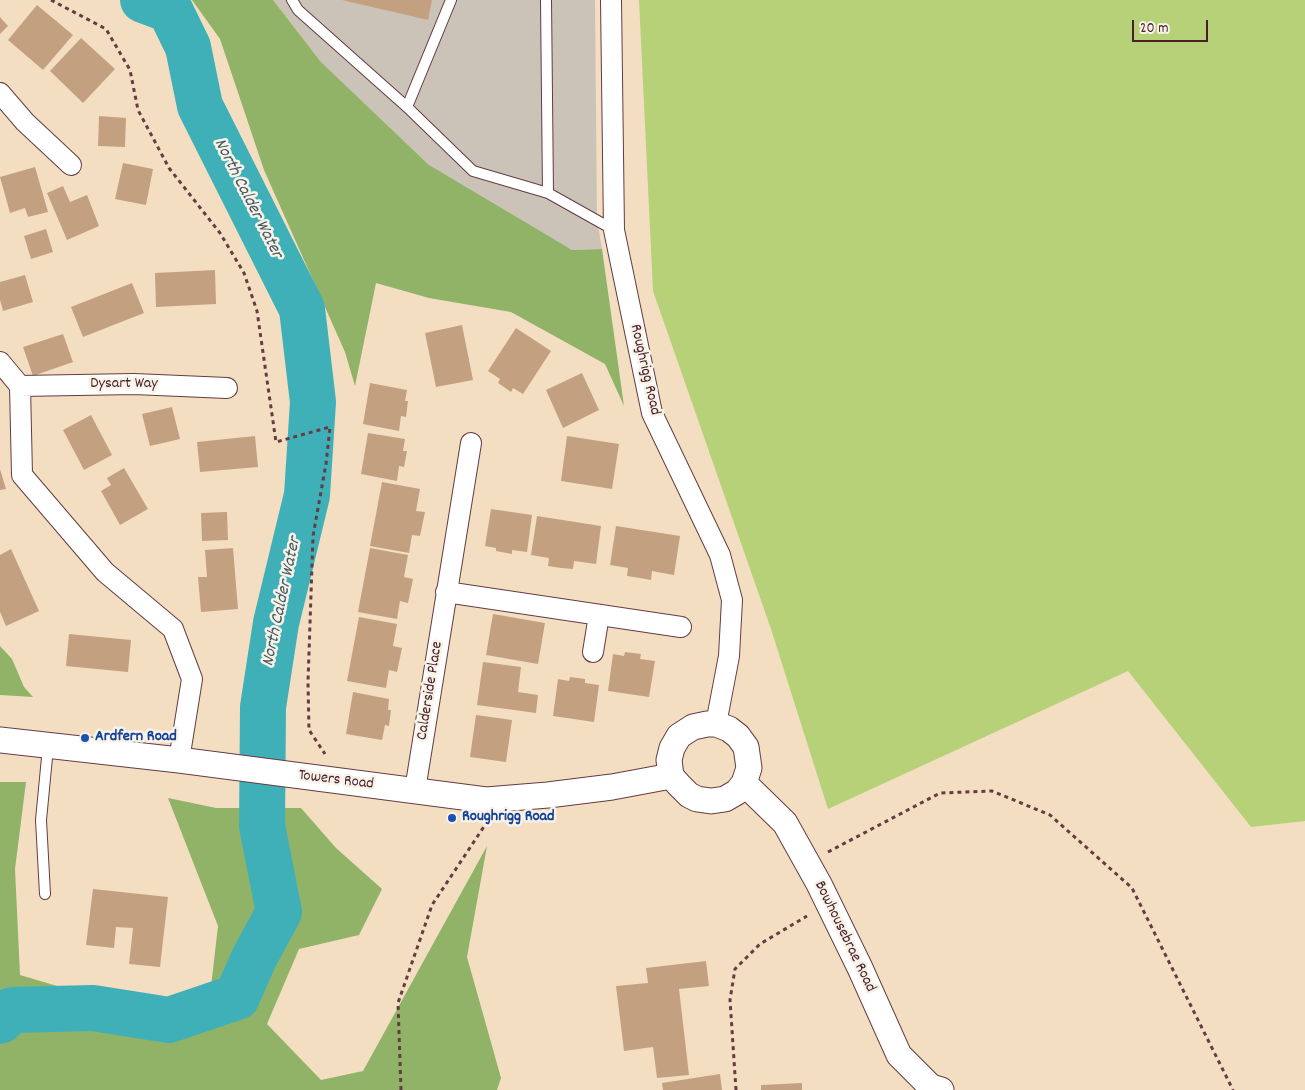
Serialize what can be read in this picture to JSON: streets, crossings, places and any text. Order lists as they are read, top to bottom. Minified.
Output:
{"streets":{"street":["Roughrigg Road","Dysart Way","Calderside Place","Towers Road","Bowhousebrae Road"]},"crossings":[["Roughrigg Road","Towers Road"],["Roughrigg Road","Bowhousebrae Road"],["Calderside Place","Towers Road"],["Towers Road","Bowhousebrae Road"]],"water":["North Calder Water"],"places":["Ardfern Road","Roughrigg Road"],"scale_bar":"20 m"}
